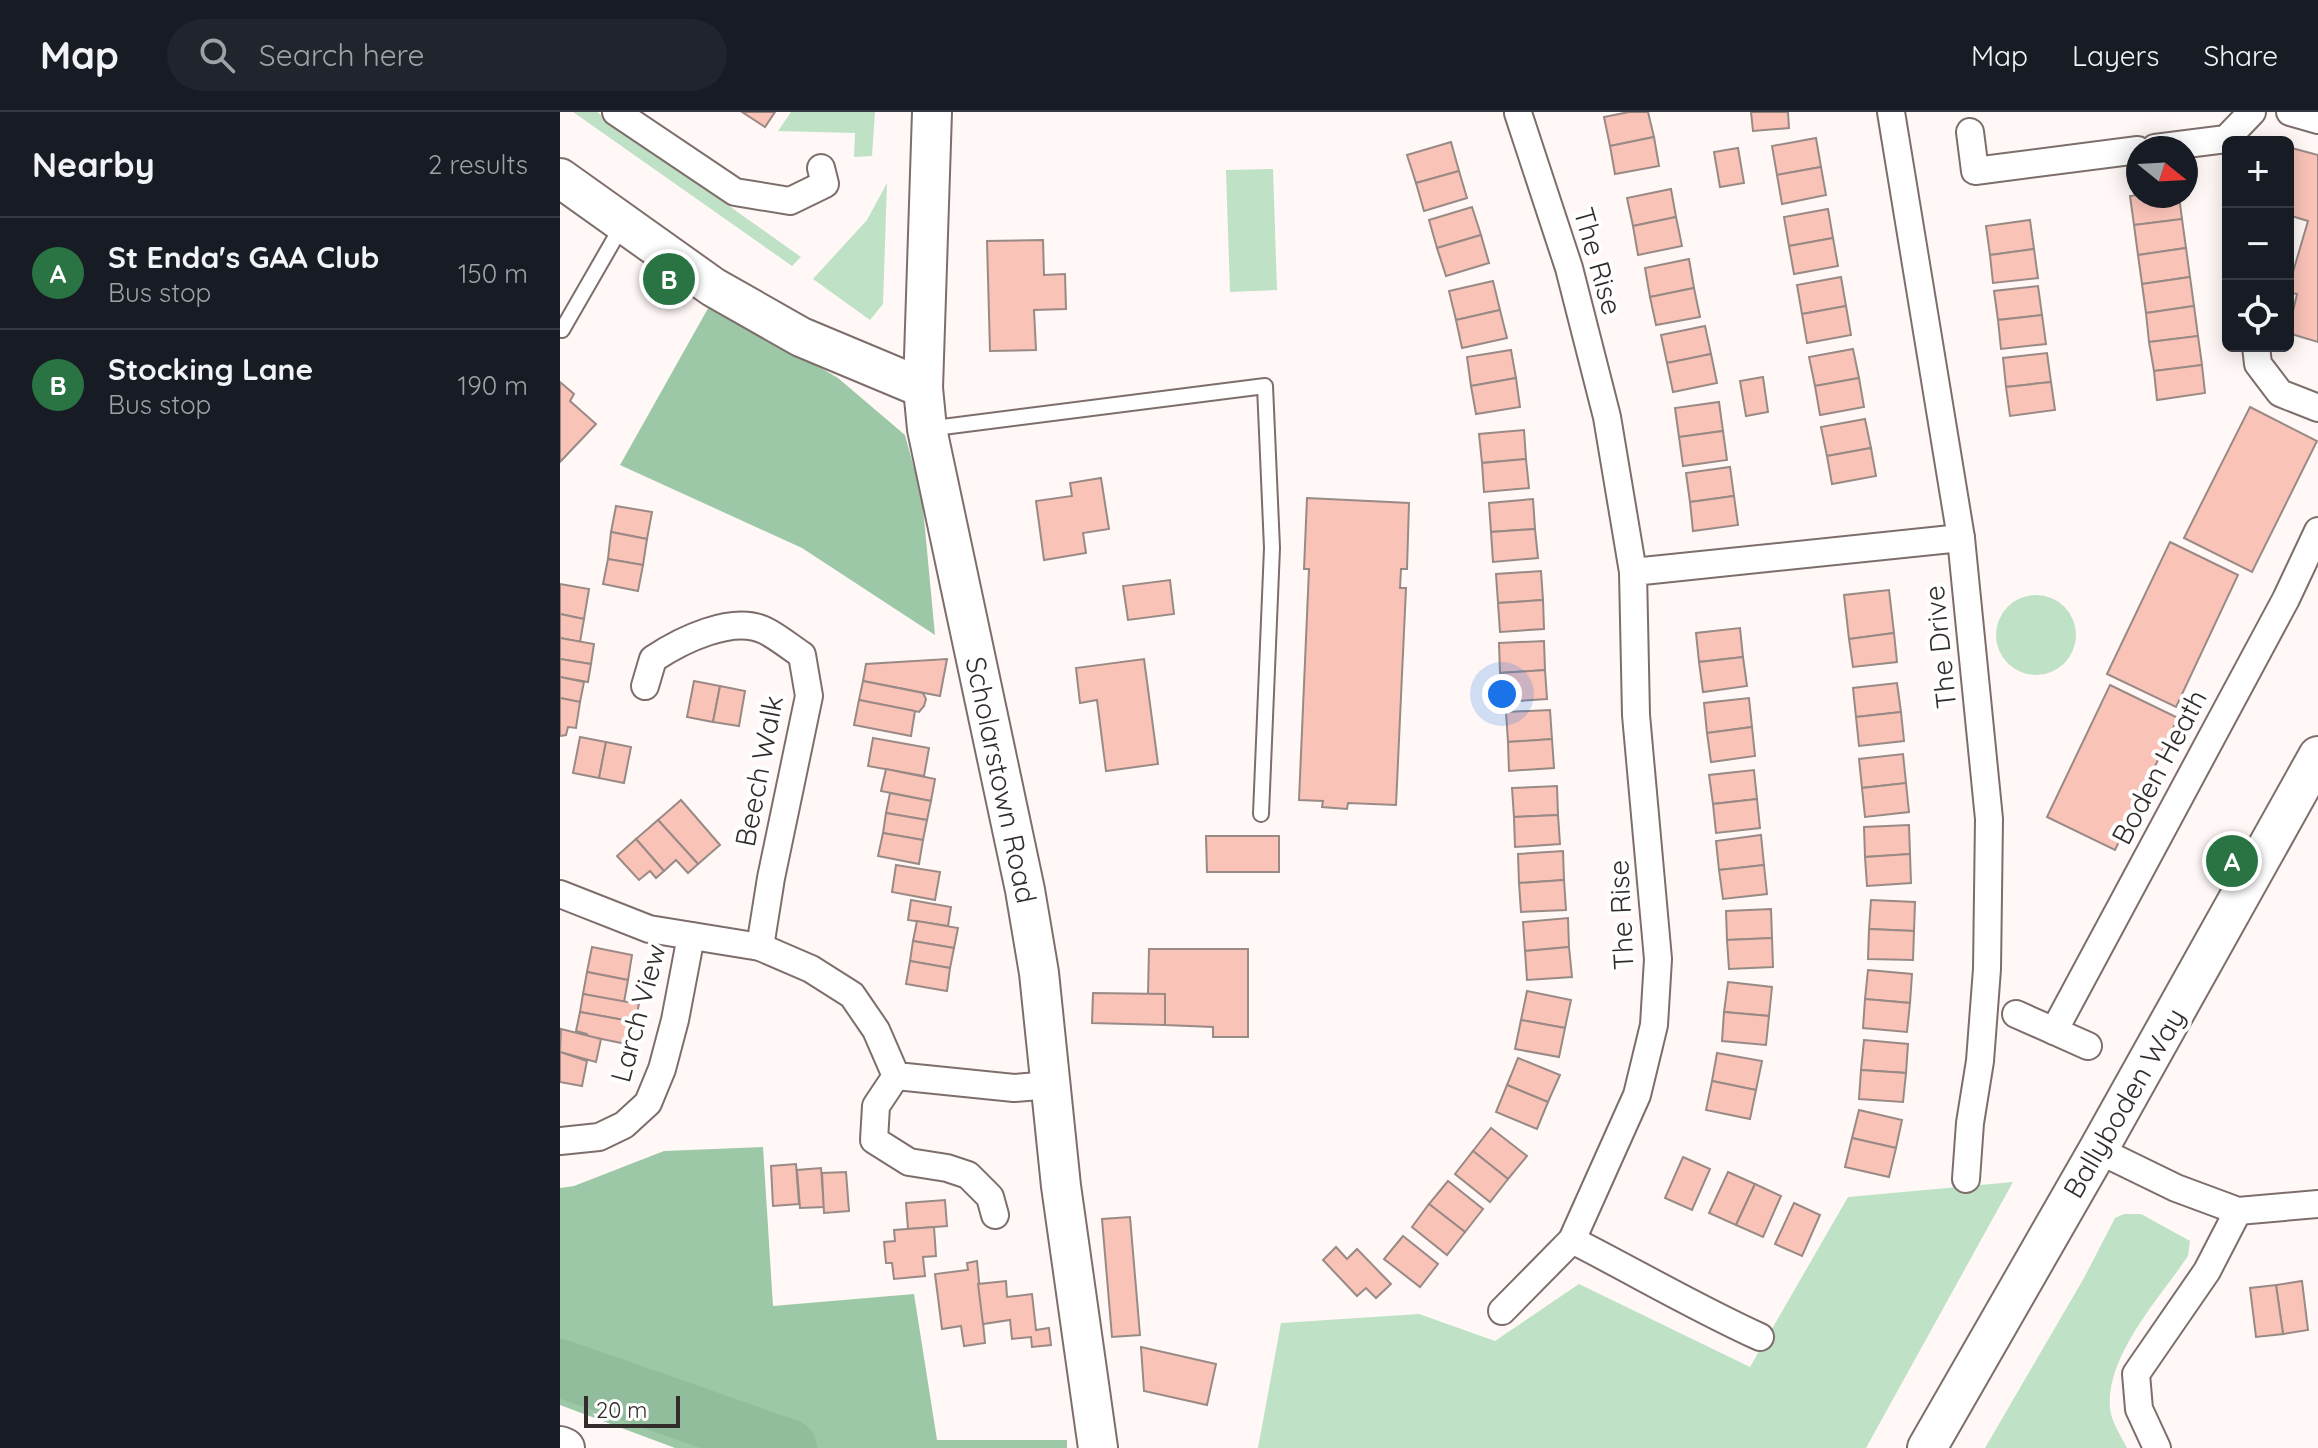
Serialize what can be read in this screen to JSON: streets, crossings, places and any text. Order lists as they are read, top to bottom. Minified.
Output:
{"streets":{"main road":["Scholarstown Road","Ballyboden Way"],"street":["The Rise","The Drive","Boden Heath","Beech Walk","Larch View"]},"scale_bar":"20 m","north":"right","page":{"header":"Map","search":"Search here","nav":["Map","Layers","Share"],"heading":["Nearby","2 results"],"map_buttons":["+","−"],"list":[{"mark":"A","name":"St Enda's GAA Club","note":"Bus stop","value":"150 m"},{"mark":"B","name":"Stocking Lane","note":"Bus stop","value":"190 m"}],"pins":["B","A"],"scale":"20 m"}}
